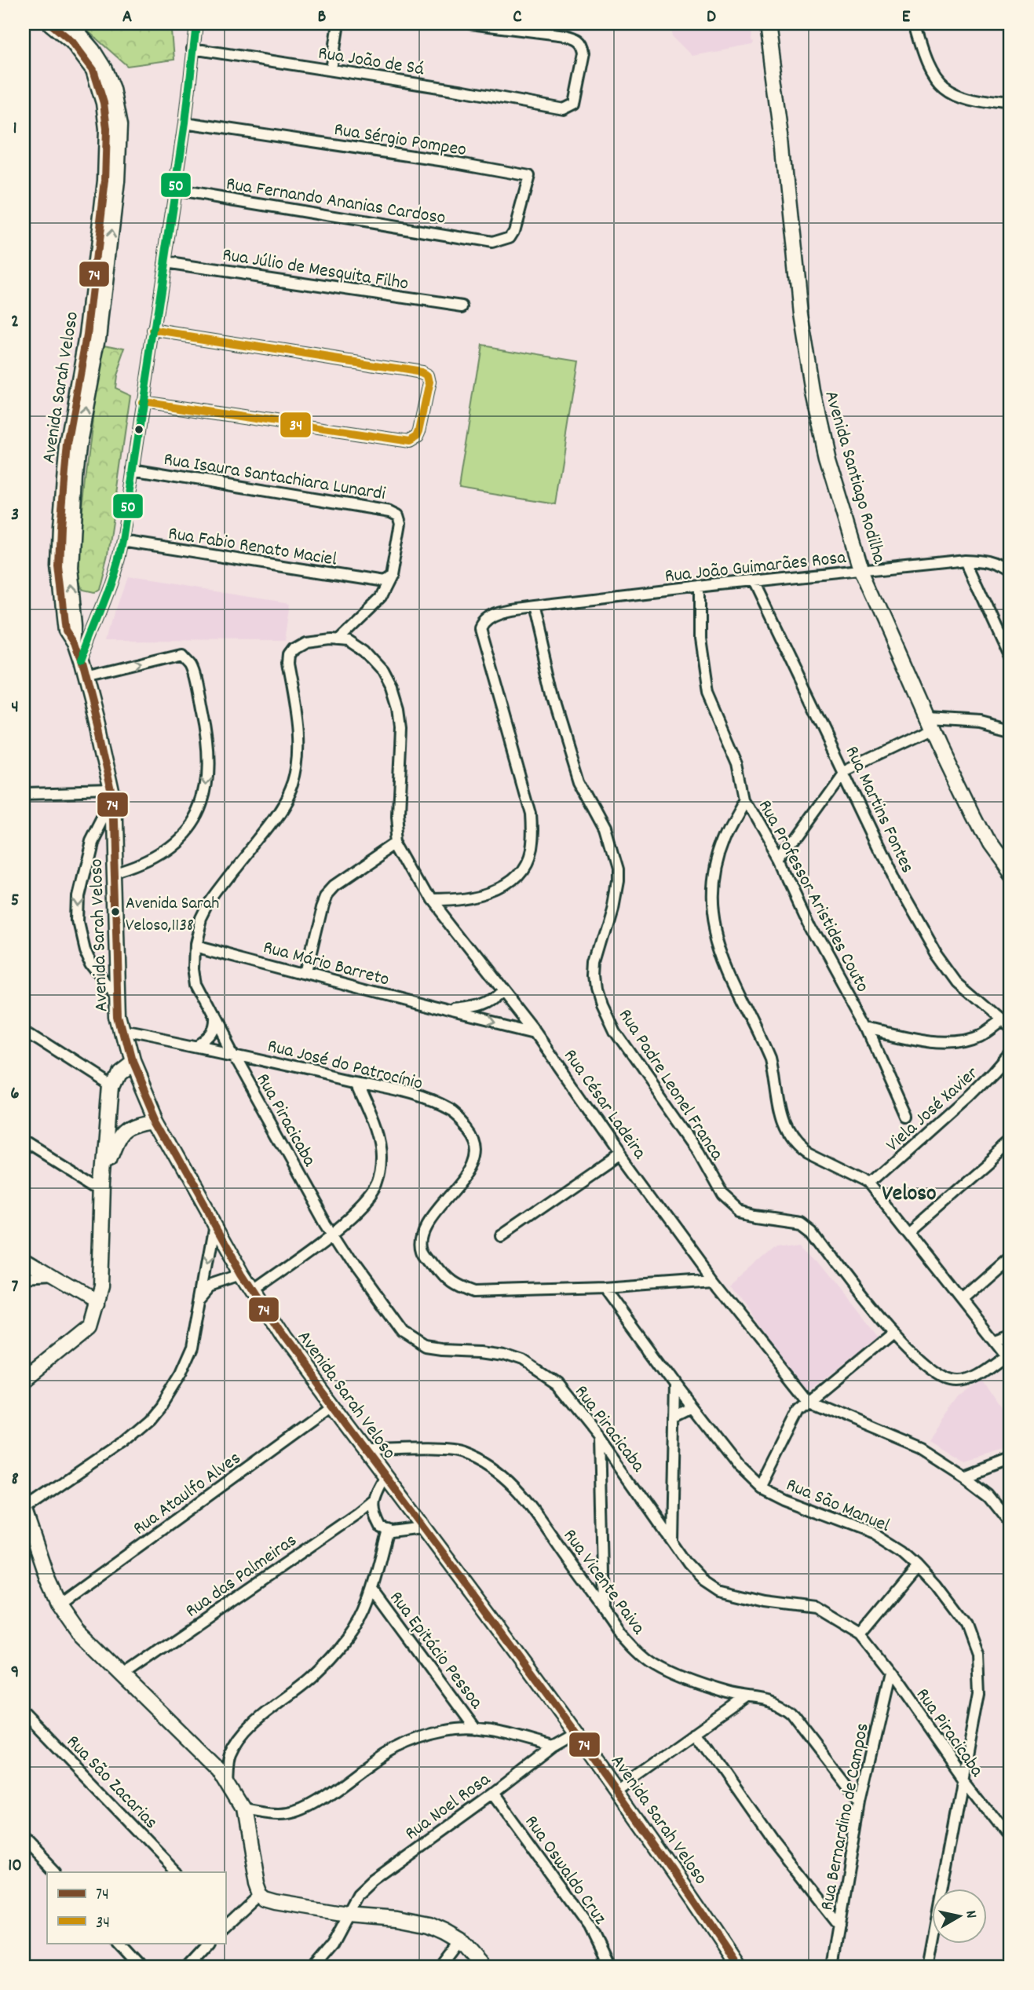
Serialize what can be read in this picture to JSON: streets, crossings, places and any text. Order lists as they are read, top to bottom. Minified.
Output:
{"streets":{"main road":["Avenida Sarah Veloso","Avenida Santiago Rodilha"],"street":["Rua João de Sá","Rua Sérgio Pompeo","Rua Fernando Ananias Cardoso","Rua Júlio de Mesquita Filho","Rua Isaura Santachiara Lunardi","Rua Fabio Renato Maciel","Rua João Guimarães Rosa","Rua Martins Fontes","Rua Professor Aristides Couto","Rua Mário Barreto","Rua José do Patrocínio","Rua Padre Leonel Franca","Rua César Ladeira","Viela José Xavier","Rua Piracicaba","Rua Ataulfo Alves","Rua São Manuel","Rua das Palmeiras","Rua Vicente Paiva","Rua Epitácio Pessoa","Rua São Zacarias","Rua Noel Rosa","Rua Bernardino de Campos","Rua Oswaldo Cruz"]},"crossings":[["Rua Sérgio Pompeo","Rua Fernando Ananias Cardoso"],["Avenida Sarah Veloso","Rua José do Patrocínio"],["Avenida Sarah Veloso","Rua Ataulfo Alves"],["Avenida Sarah Veloso","Rua Vicente Paiva"],["Avenida Sarah Veloso","Rua Noel Rosa"],["Rua Isaura Santachiara Lunardi","Rua Fabio Renato Maciel"],["Avenida Santiago Rodilha","Rua João Guimarães Rosa"],["Rua João Guimarães Rosa","Rua Martins Fontes"],["Rua João Guimarães Rosa","Rua Professor Aristides Couto"],["Rua João Guimarães Rosa","Rua Padre Leonel Franca"],["Rua Mário Barreto","Rua César Ladeira"],["Rua Mário Barreto","Rua Piracicaba"],["Rua José do Patrocínio","Rua César Ladeira"],["Rua José do Patrocínio","Rua Piracicaba"],["Rua José do Patrocínio","Rua São Manuel"],["Rua César Ladeira","Rua Piracicaba"],["Rua Piracicaba","Rua São Manuel"],["Rua Piracicaba","Rua Bernardino de Campos"],["Rua Vicente Paiva","Rua Bernardino de Campos"],["Rua Noel Rosa","Rua Oswaldo Cruz"]],"districts":["Veloso"],"places":["Avenida Sarah Veloso,1138"],"lines":["transit line 74","transit line 50","transit line 34"],"legend":["74","34"],"north":"right","grid":{"columns":["A","B","C","D","E"],"rows":["1","2","3","4","5","6","7","8","9","10"]}}
